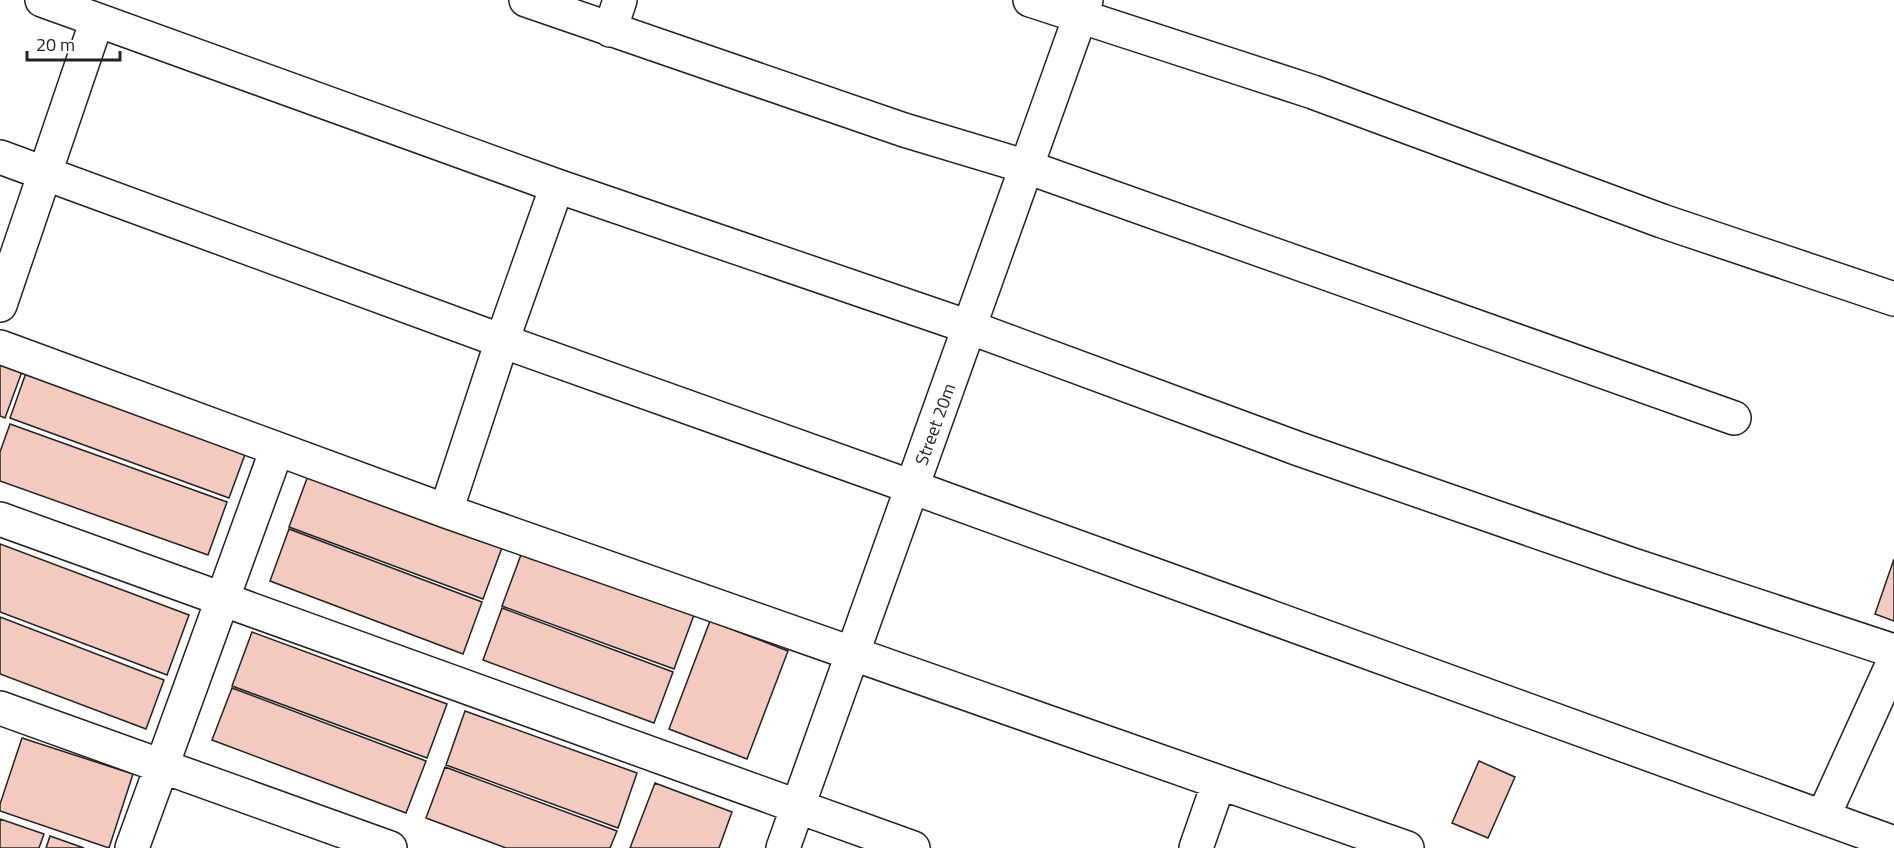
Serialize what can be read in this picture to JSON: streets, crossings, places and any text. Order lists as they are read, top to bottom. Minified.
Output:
{"streets":{"street":["Street 20m"]},"scale_bar":"20 m"}
